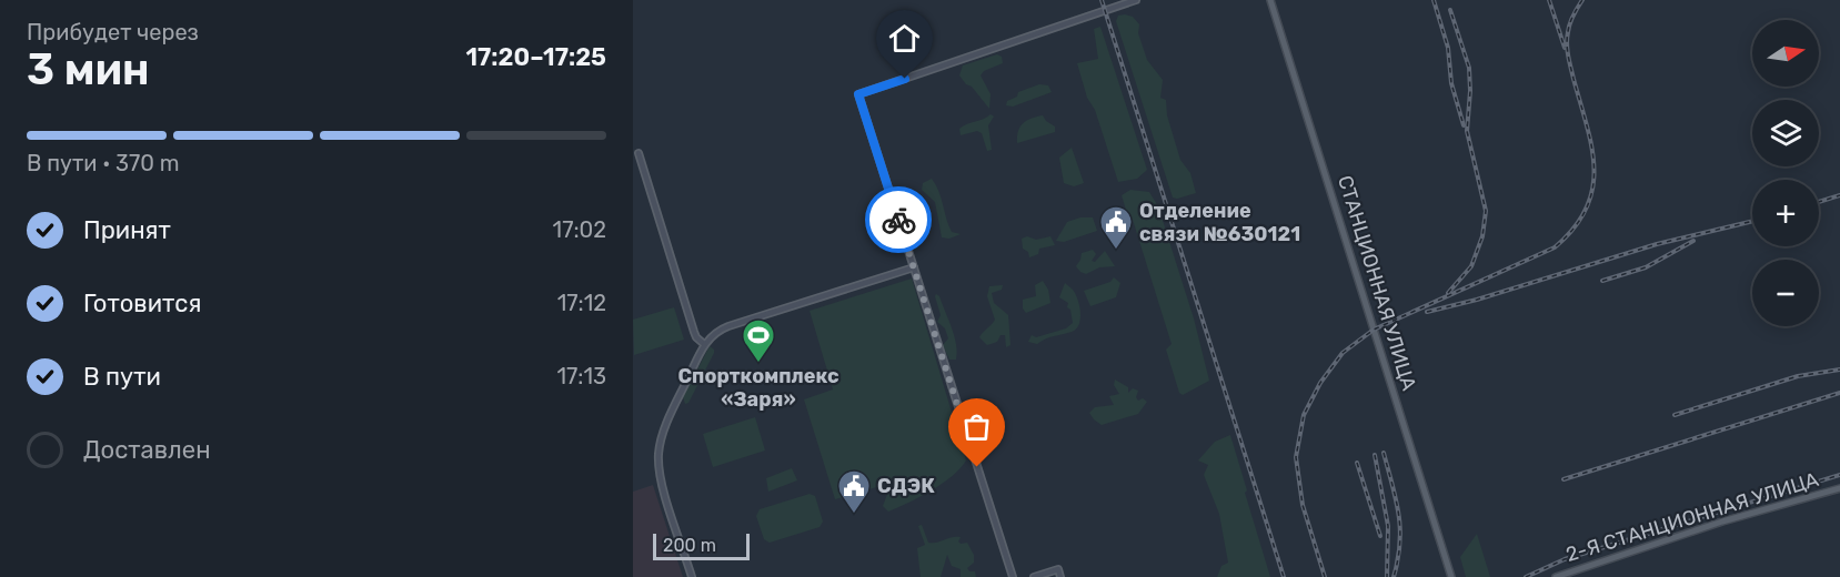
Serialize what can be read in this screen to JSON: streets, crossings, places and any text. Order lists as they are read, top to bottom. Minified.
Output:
{"streets":{"main road":["СТАНЦИОННАЯ УЛИЦА","2-Я СТАНЦИОННАЯ УЛИЦА"]},"places":{"public building":["Отделение связи №630121","СДЭК"],"sports":["Спорткомплекс «Заря»"]},"scale_bar":"200 m","north":"right","page":{"heading":["3 мин","Прибудет через","17:20–17:25"],"map_buttons":["+","−"],"bar":"В пути · 370 m","list":[["Принят","17:02"],["Готовится","17:12"],["В пути","17:13"],"Доставлен"],"scale":"200 m"}}
